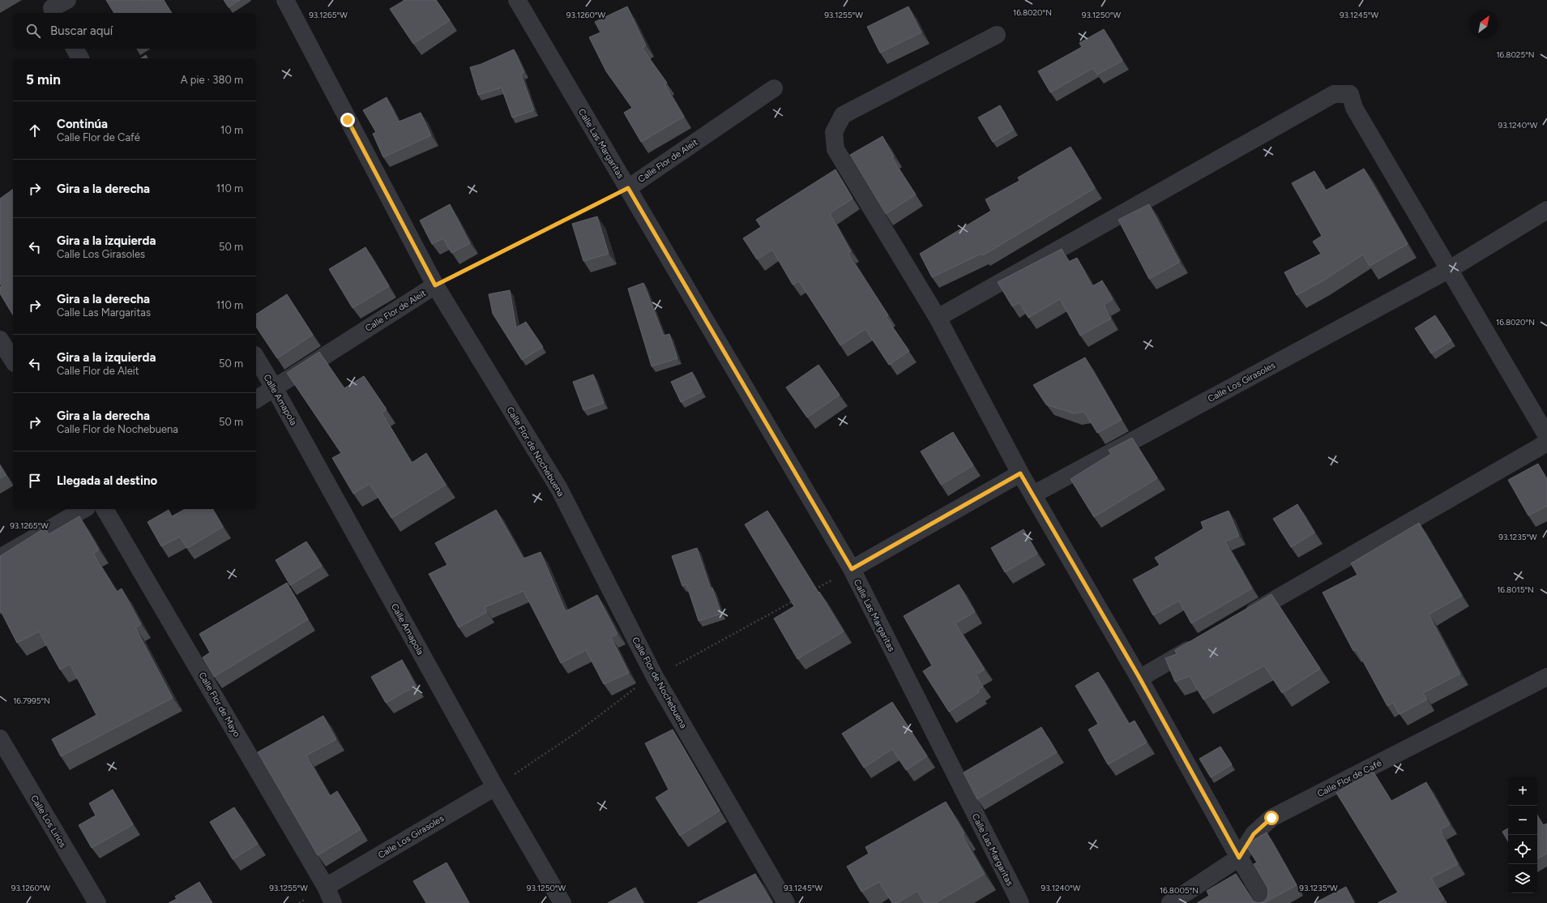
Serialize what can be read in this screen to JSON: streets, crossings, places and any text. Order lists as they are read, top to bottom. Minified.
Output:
{"streets":{"street":["Calle Las Margaritas","Calle Flor de Aleit","Calle Los Girasoles","Calle Amapola","Calle Flor de Nochebuena","Calle Flor de Mayo","Calle Flor de Café","Calle Los Lirios"]},"crossings":[["Calle Las Margaritas","Calle Flor de Aleit"],["Calle Flor de Aleit","Calle Amapola"],["Calle Flor de Aleit","Calle Flor de Nochebuena"],["Calle Los Girasoles","Calle Amapola"],["Calle Los Girasoles","Calle Flor de Mayo"]],"north":"top right","page":{"search":"Buscar aquí","heading":["5 min","A pie · 380 m"],"list":[["Continúa","Calle Flor de Café","10 m"],["Gira a la derecha","110 m"],["Gira a la izquierda","Calle Los Girasoles","50 m"],["Gira a la derecha","Calle Las Margaritas","110 m"],["Gira a la izquierda","Calle Flor de Aleit","50 m"],["Gira a la derecha","Calle Flor de Nochebuena","50 m"],"Llegada al destino"],"map_buttons":["+","−"]},"coordinates":["16.8020°N","93.1265°W","93.1260°W","93.1255°W","93.1250°W","93.1245°W","16.8025°N","93.1240°W","93.1235°W","16.8015°N","16.7995°N","16.8005°N"]}
